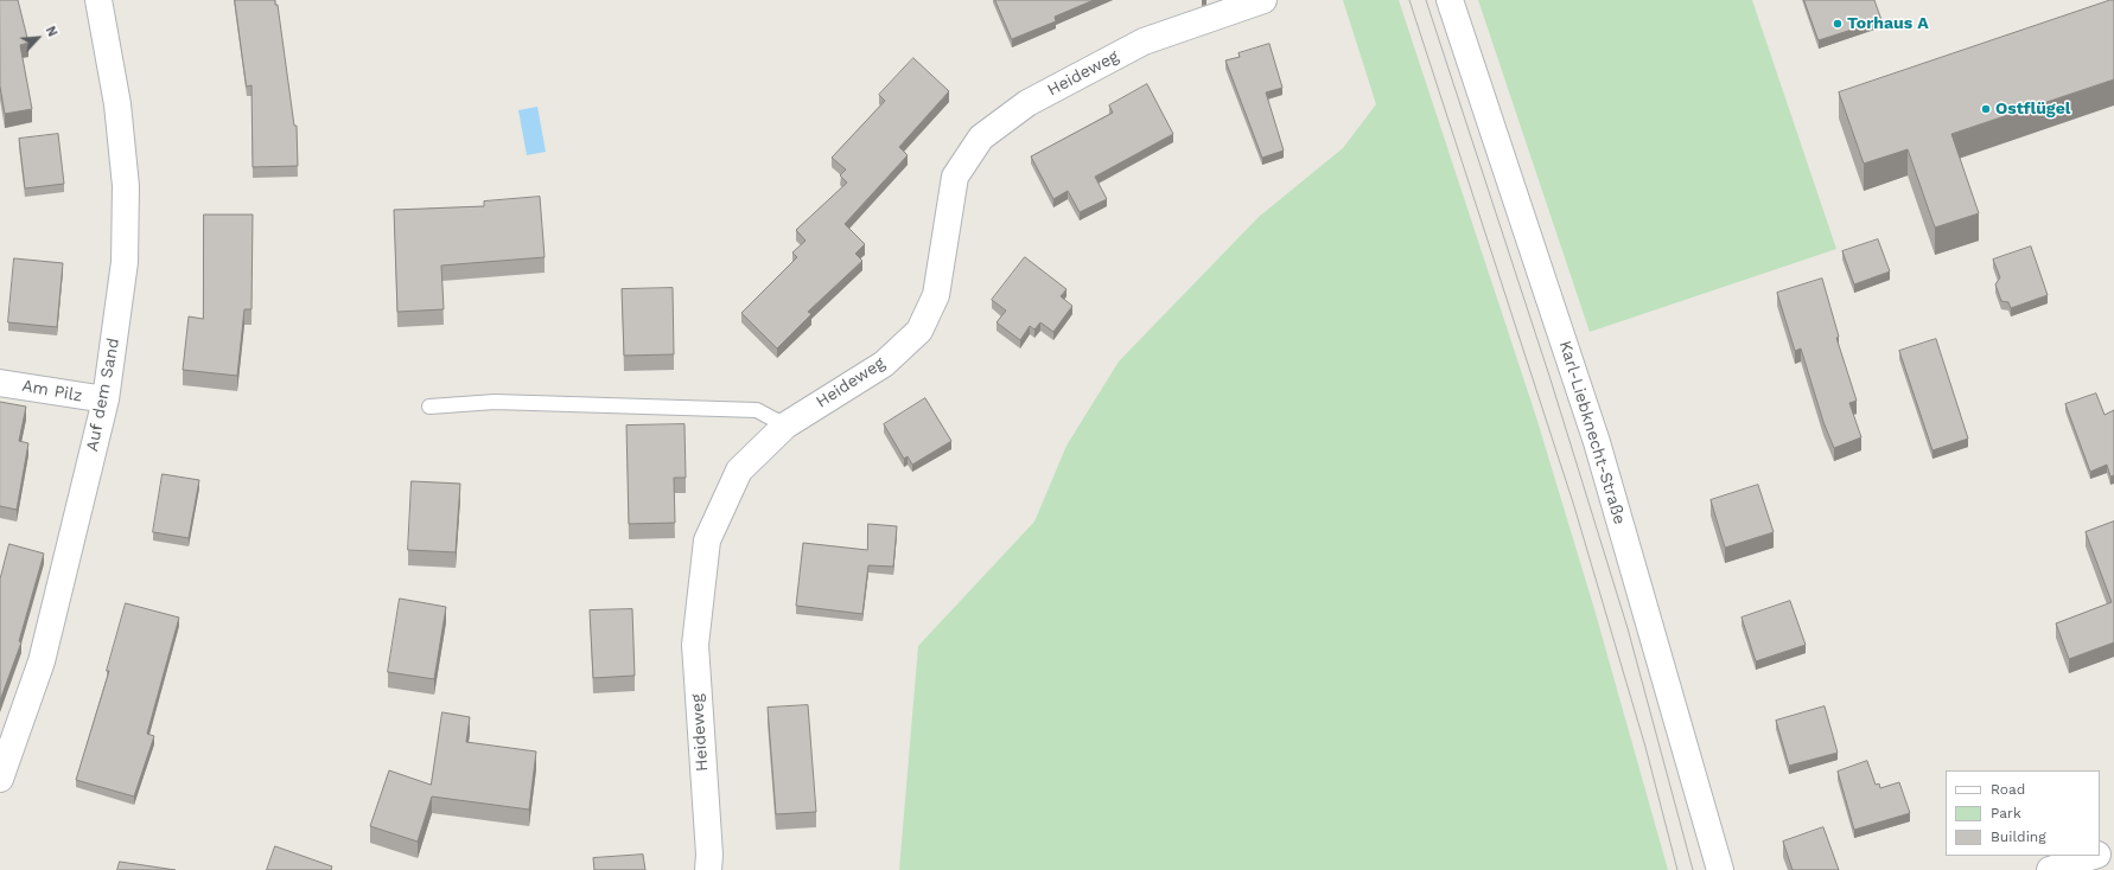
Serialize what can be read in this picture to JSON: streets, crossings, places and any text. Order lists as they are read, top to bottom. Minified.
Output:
{"streets":{"street":["Heideweg","Am Pilz","Auf dem Sand","Karl-Liebknecht-Straße"]},"crossings":[["Am Pilz","Auf dem Sand"]],"places":["Torhaus A","Ostflügel"],"legend":["Road","Park","Building"],"north":"top right"}
